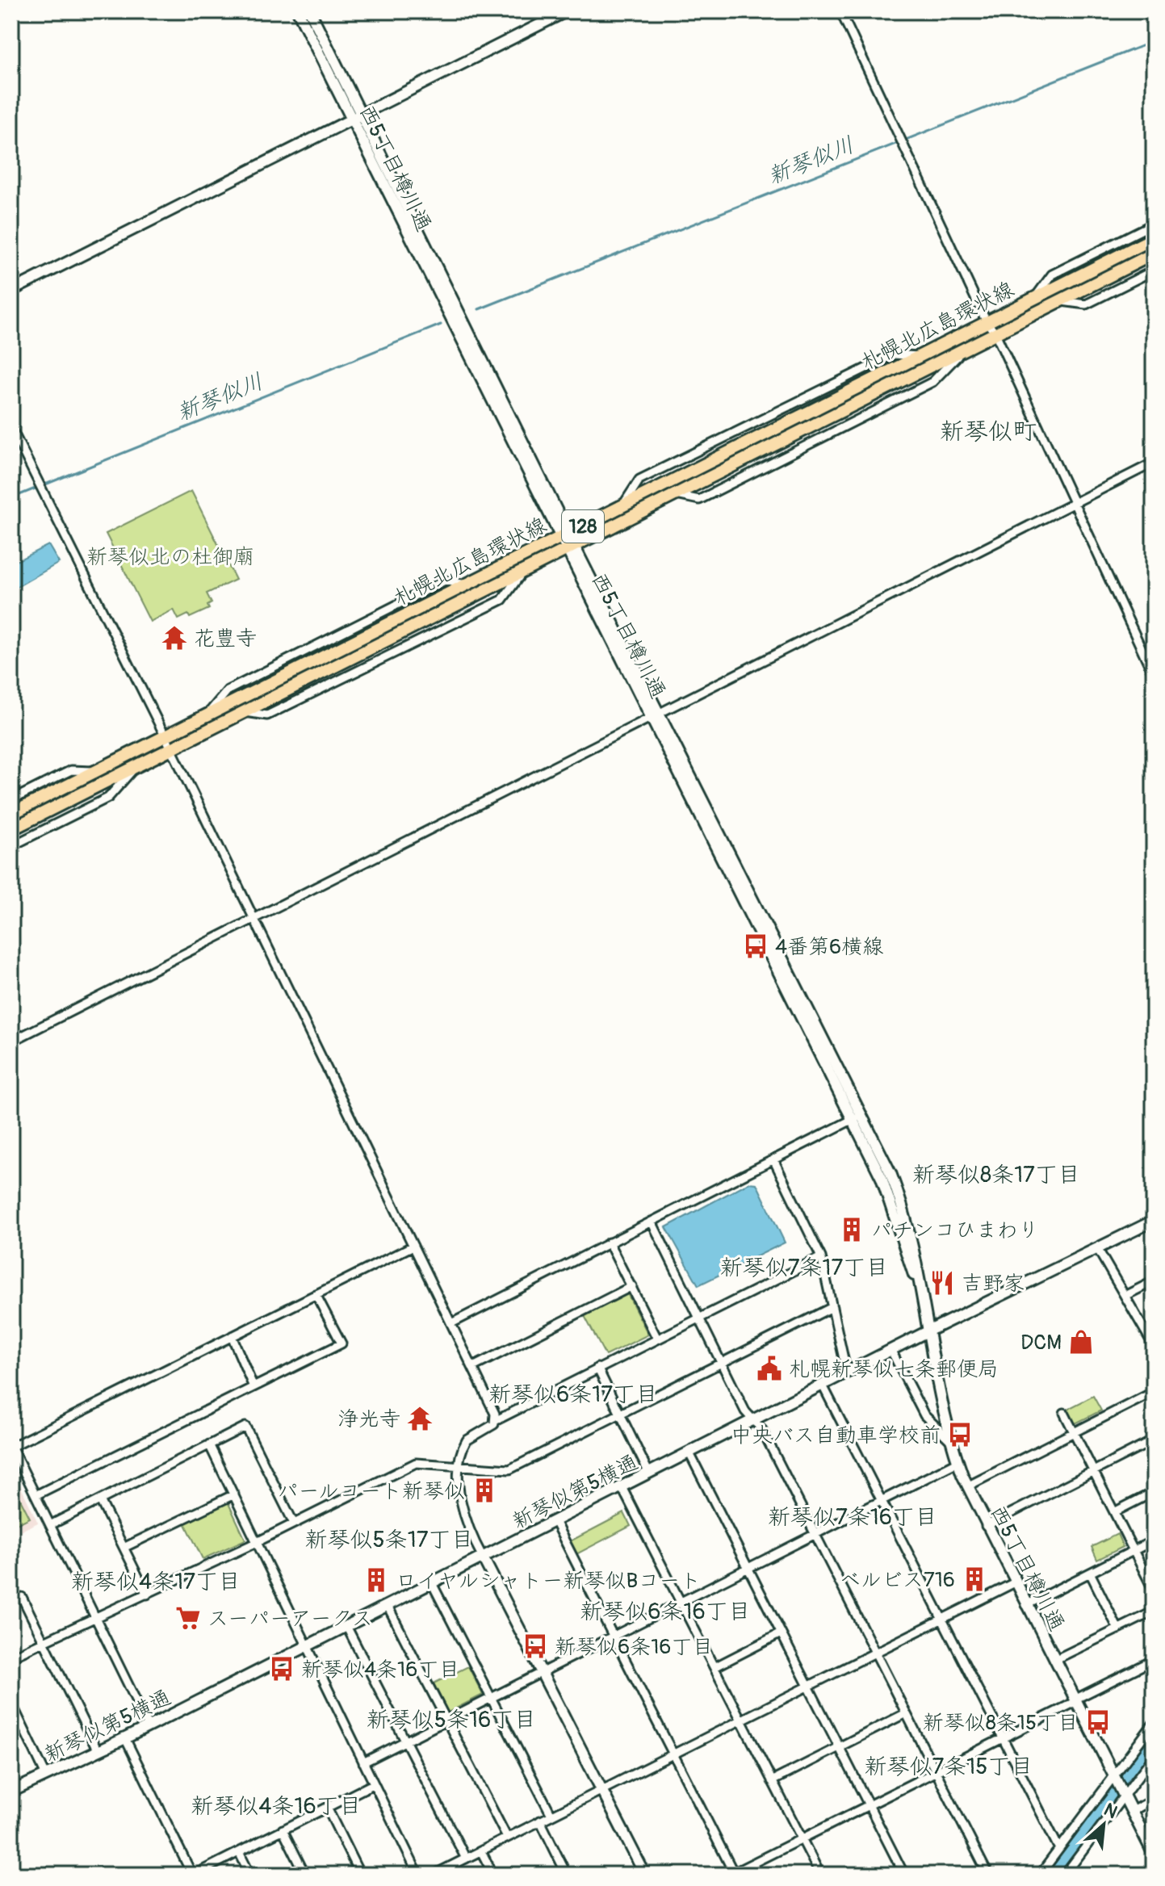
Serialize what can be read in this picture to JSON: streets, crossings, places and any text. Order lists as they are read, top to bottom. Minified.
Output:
{"streets":{"main road":["札幌北広島環状線","128"],"street":["西5丁目樽川通","新琴似第5横通"]},"crossings":[["西5丁目樽川通","札幌北広島環状線"],["西5丁目樽川通","新琴似第5横通"]],"districts":["新琴似町","新琴似8条17丁目","新琴似7条17丁目","新琴似6条17丁目","新琴似7条16丁目","新琴似5条17丁目","新琴似4条17丁目","新琴似6条16丁目","新琴似5条16丁目","新琴似7条15丁目","新琴似4条16丁目"],"water":["新琴似川"],"parks":["新琴似北の杜御廟"],"places":{"temple":["花豊寺","浄光寺"],"bus stop":["4番第6横線","中央バス自動車学校前","新琴似6条16丁目","新琴似4条16丁目","新琴似8条15丁目"],"building":["パチンコひまわり","パールコート新琴似","ベルビス716","ロイヤルシャトー新琴似Bコート"],"restaurant":["吉野家"],"shop":["DCM"],"public building":["札幌新琴似七条郵便局"],"supermarket":["スーパーアークス"]},"north":"top right"}
